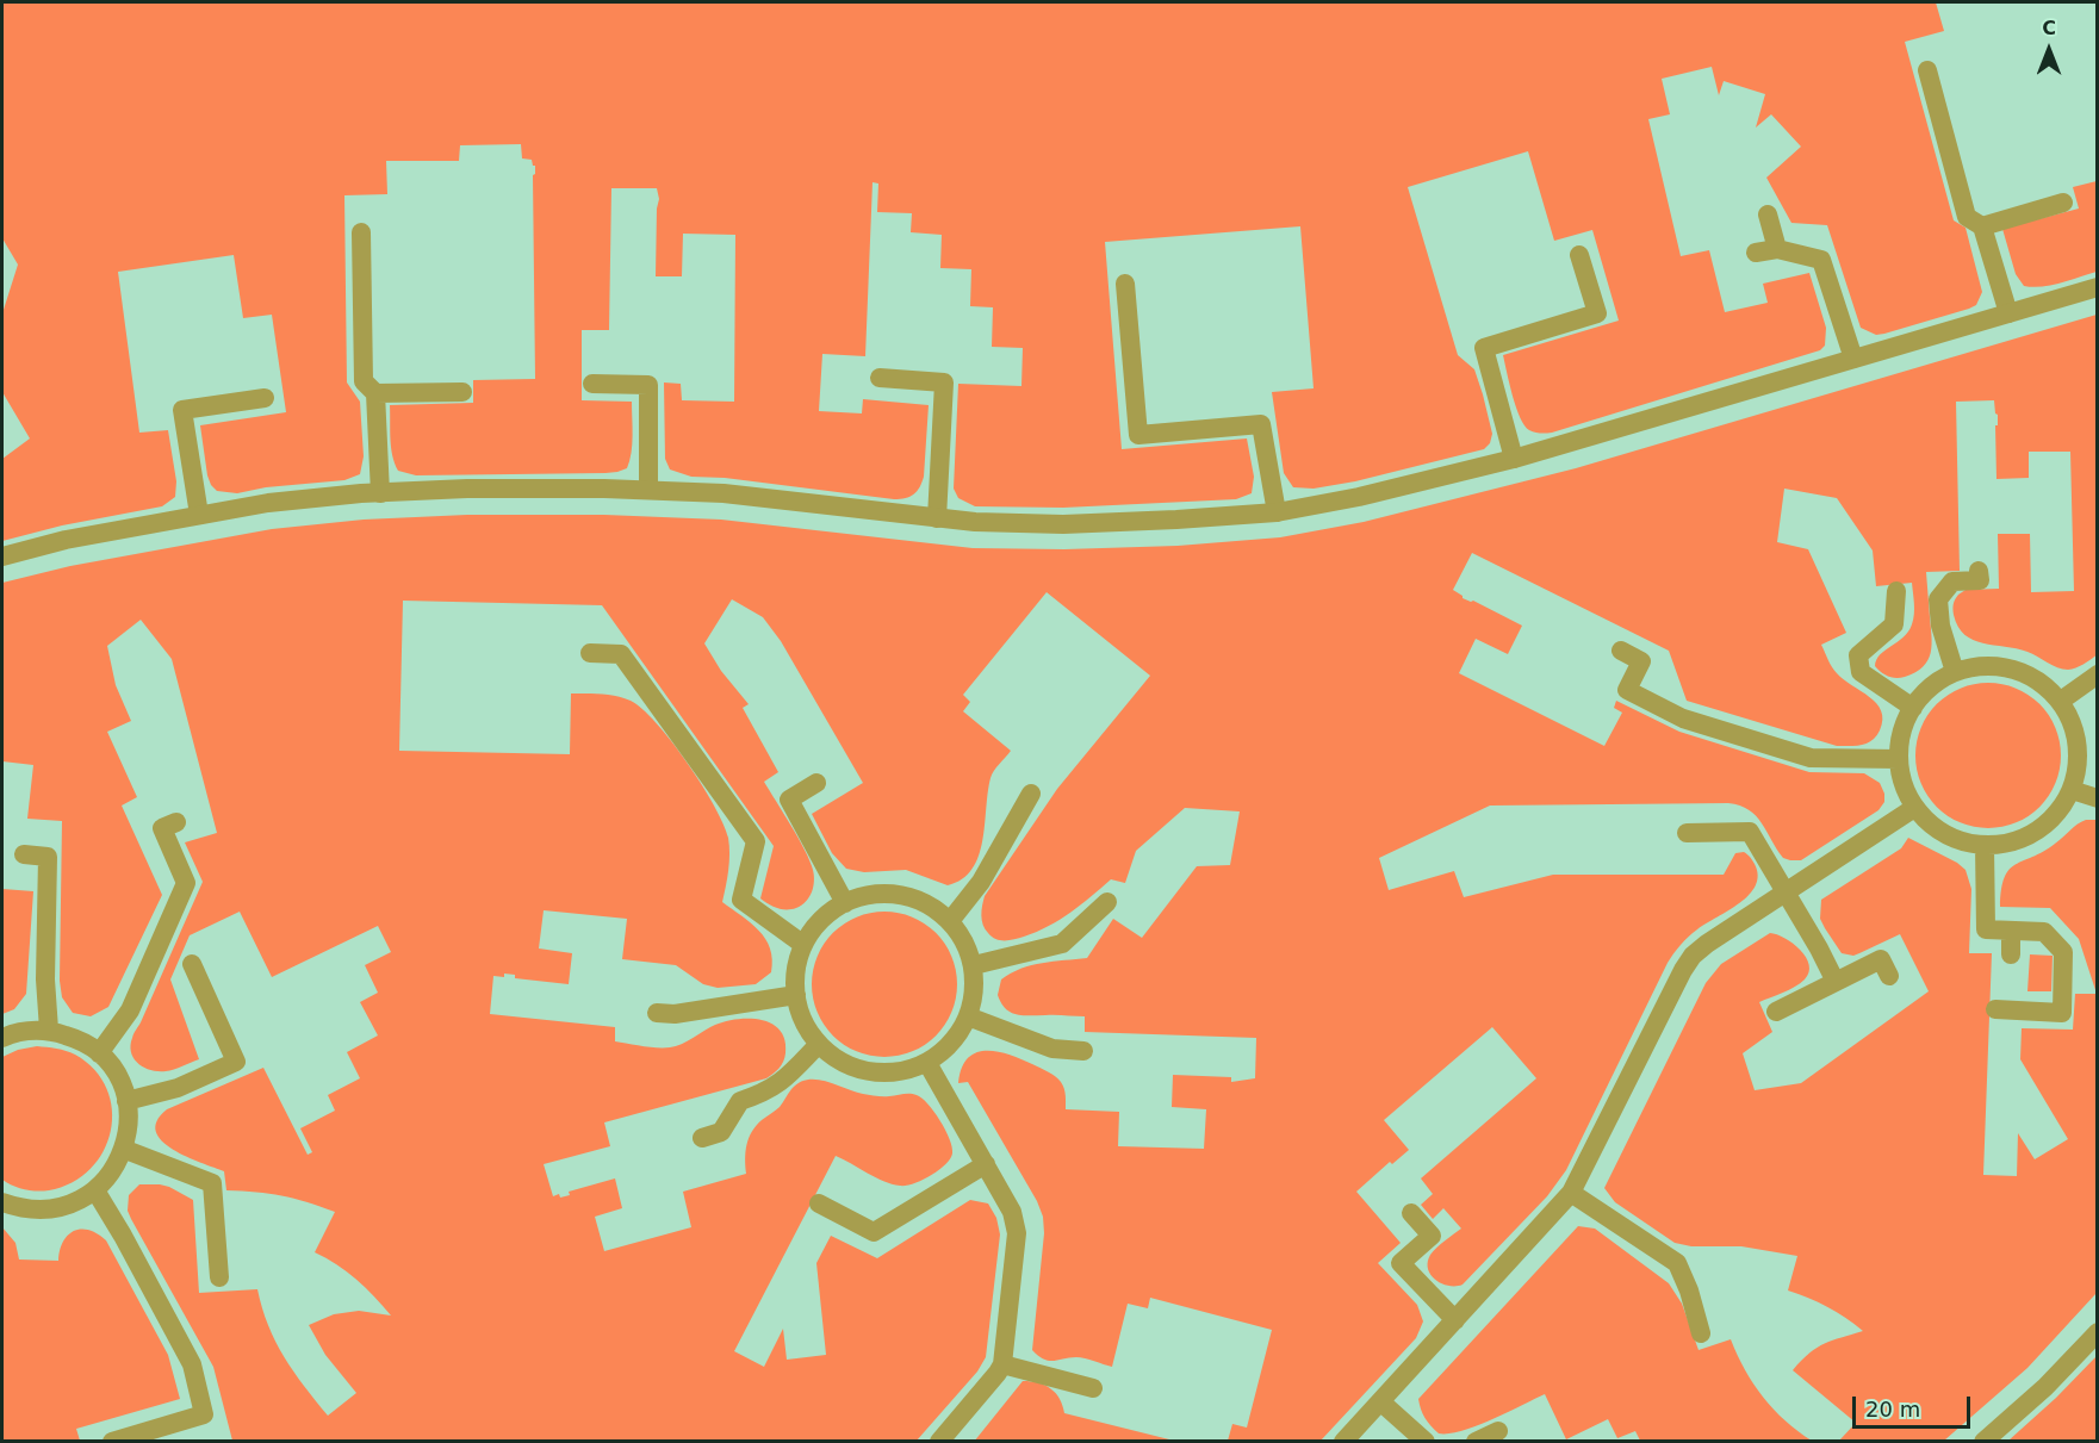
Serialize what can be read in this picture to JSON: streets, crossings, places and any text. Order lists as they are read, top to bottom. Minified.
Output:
{"scale_bar":"20 m","north":"top"}
